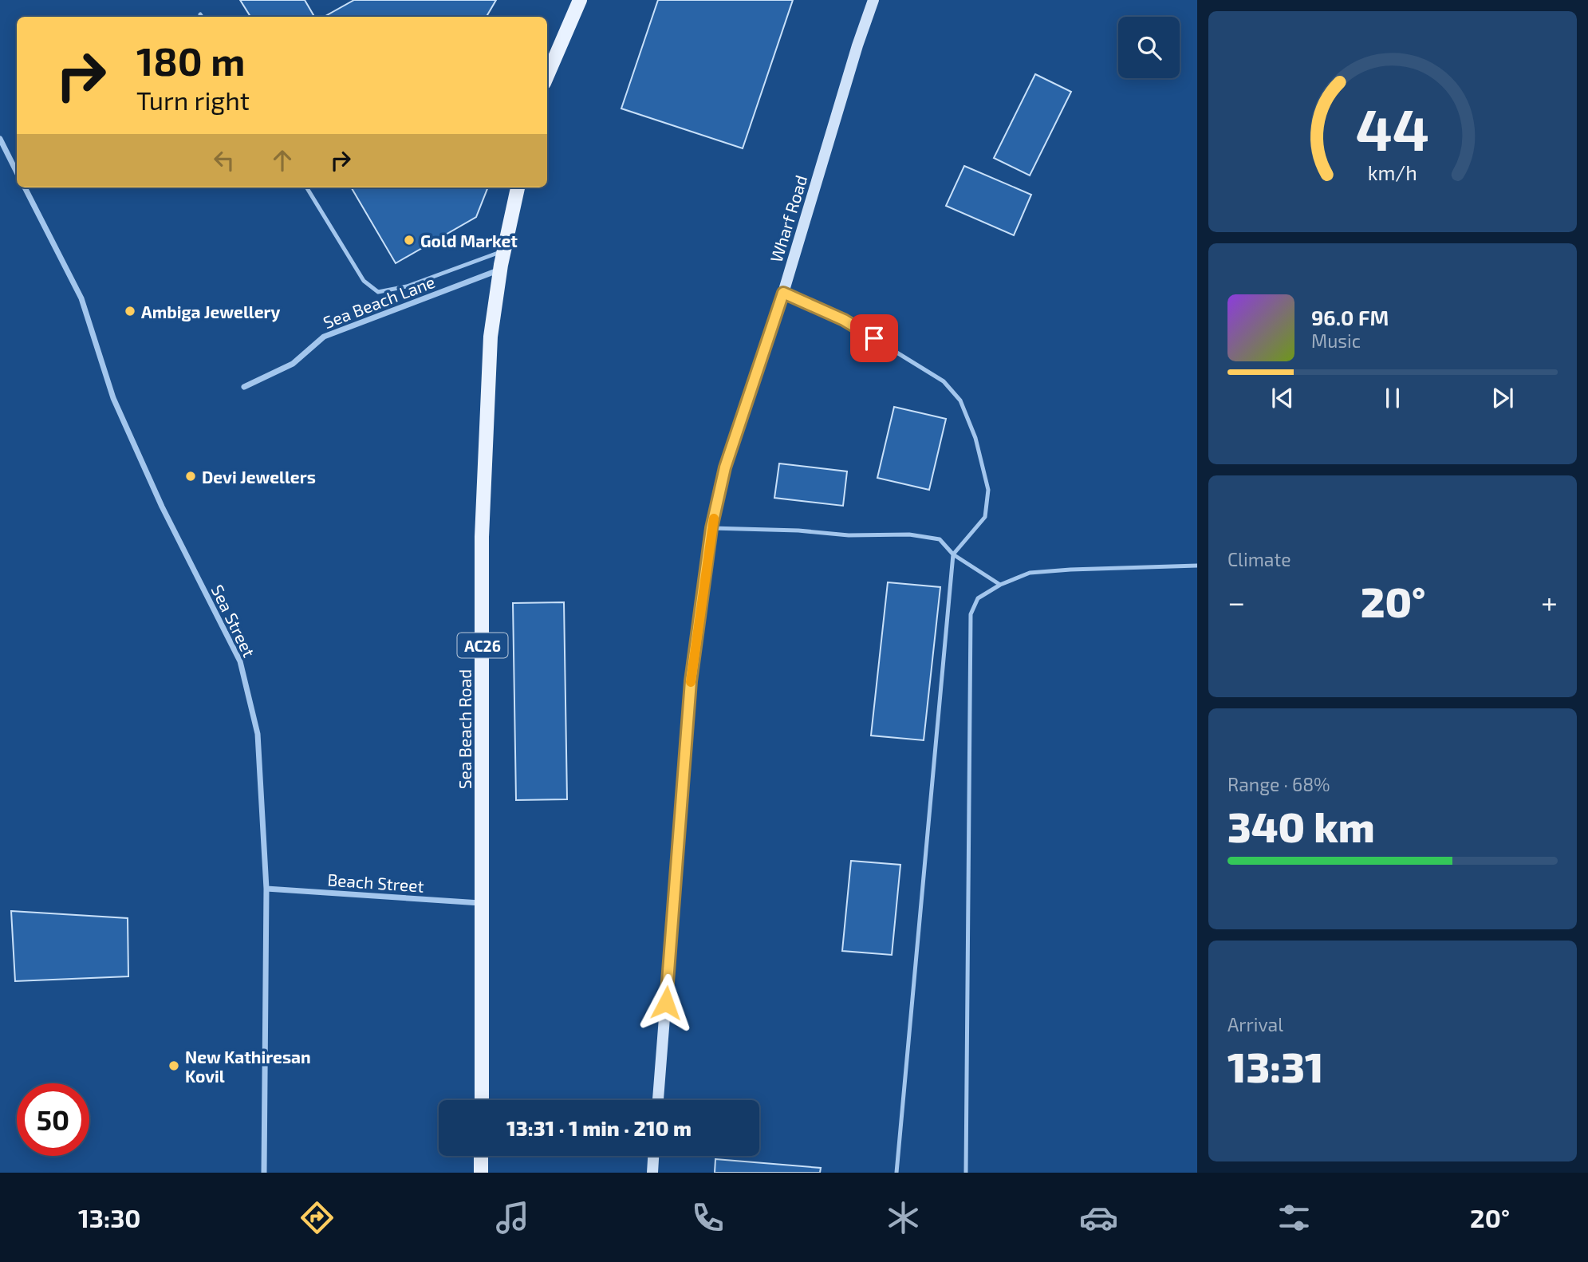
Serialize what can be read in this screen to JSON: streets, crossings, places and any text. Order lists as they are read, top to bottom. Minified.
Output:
{"streets":{"main road":["Wharf Road","AC26","Sea Beach Road"],"street":["Sea Beach Lane","Sea Street","Beach Street"]},"crossings":[["Sea Beach Lane","Sea Beach Road"],["Sea Street","Beach Street"],["Sea Beach Road","Beach Street"]],"places":["Gold Market","Ambiga Jewellery","Devi Jewellers","New Kathiresan Kovil"],"page":{"turn":["180 m","Turn right"],"song":["96.0 FM","Music"],"tile":["Climate",["Range · 68%","340 km"],["Arrival","13:31"]],"heat":["−","20°","+"],"limit":"50","trip":"13:31 · 1 min · 210 m","tabs":["13:30","20°"],"gauge":["44","km/h"]}}
